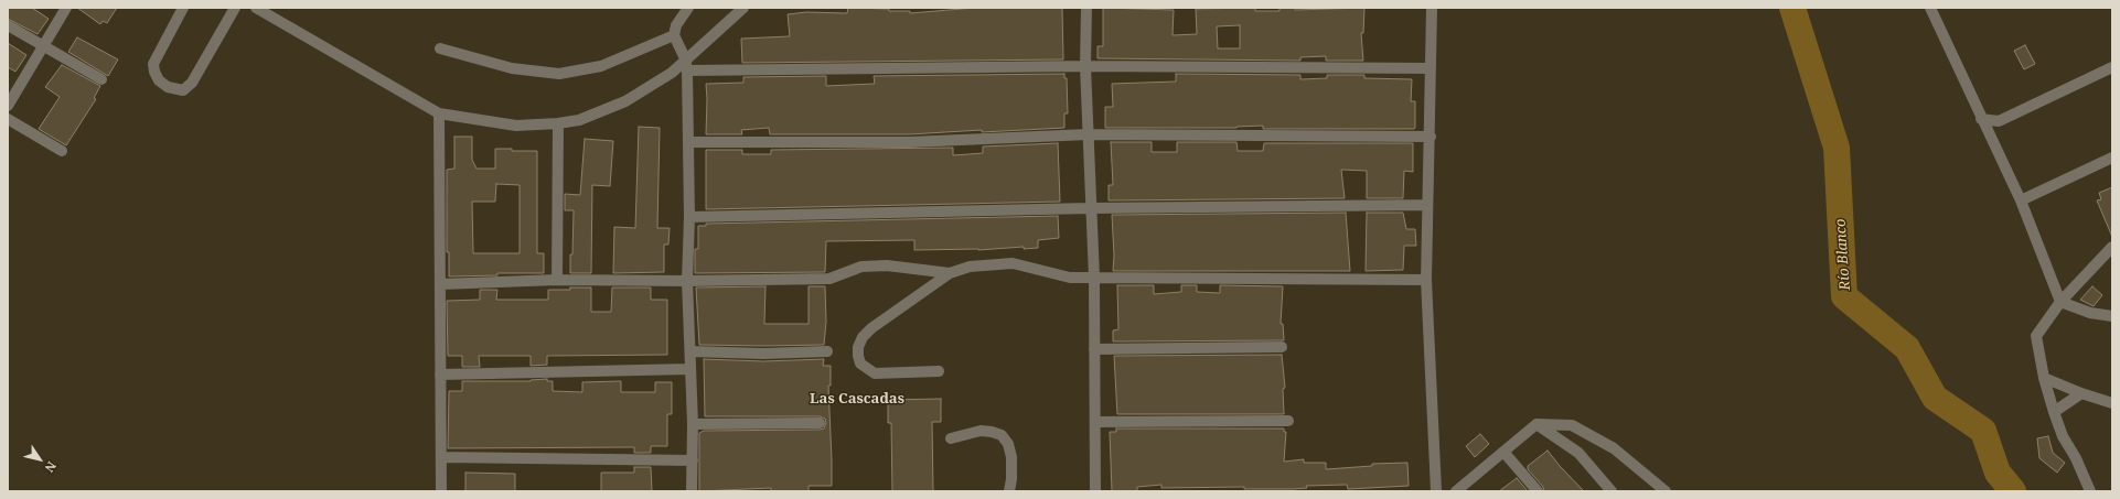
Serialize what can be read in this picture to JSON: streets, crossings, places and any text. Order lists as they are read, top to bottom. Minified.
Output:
{"districts":["Las Cascadas"],"water":["Río Blanco"],"north":"bottom right"}
